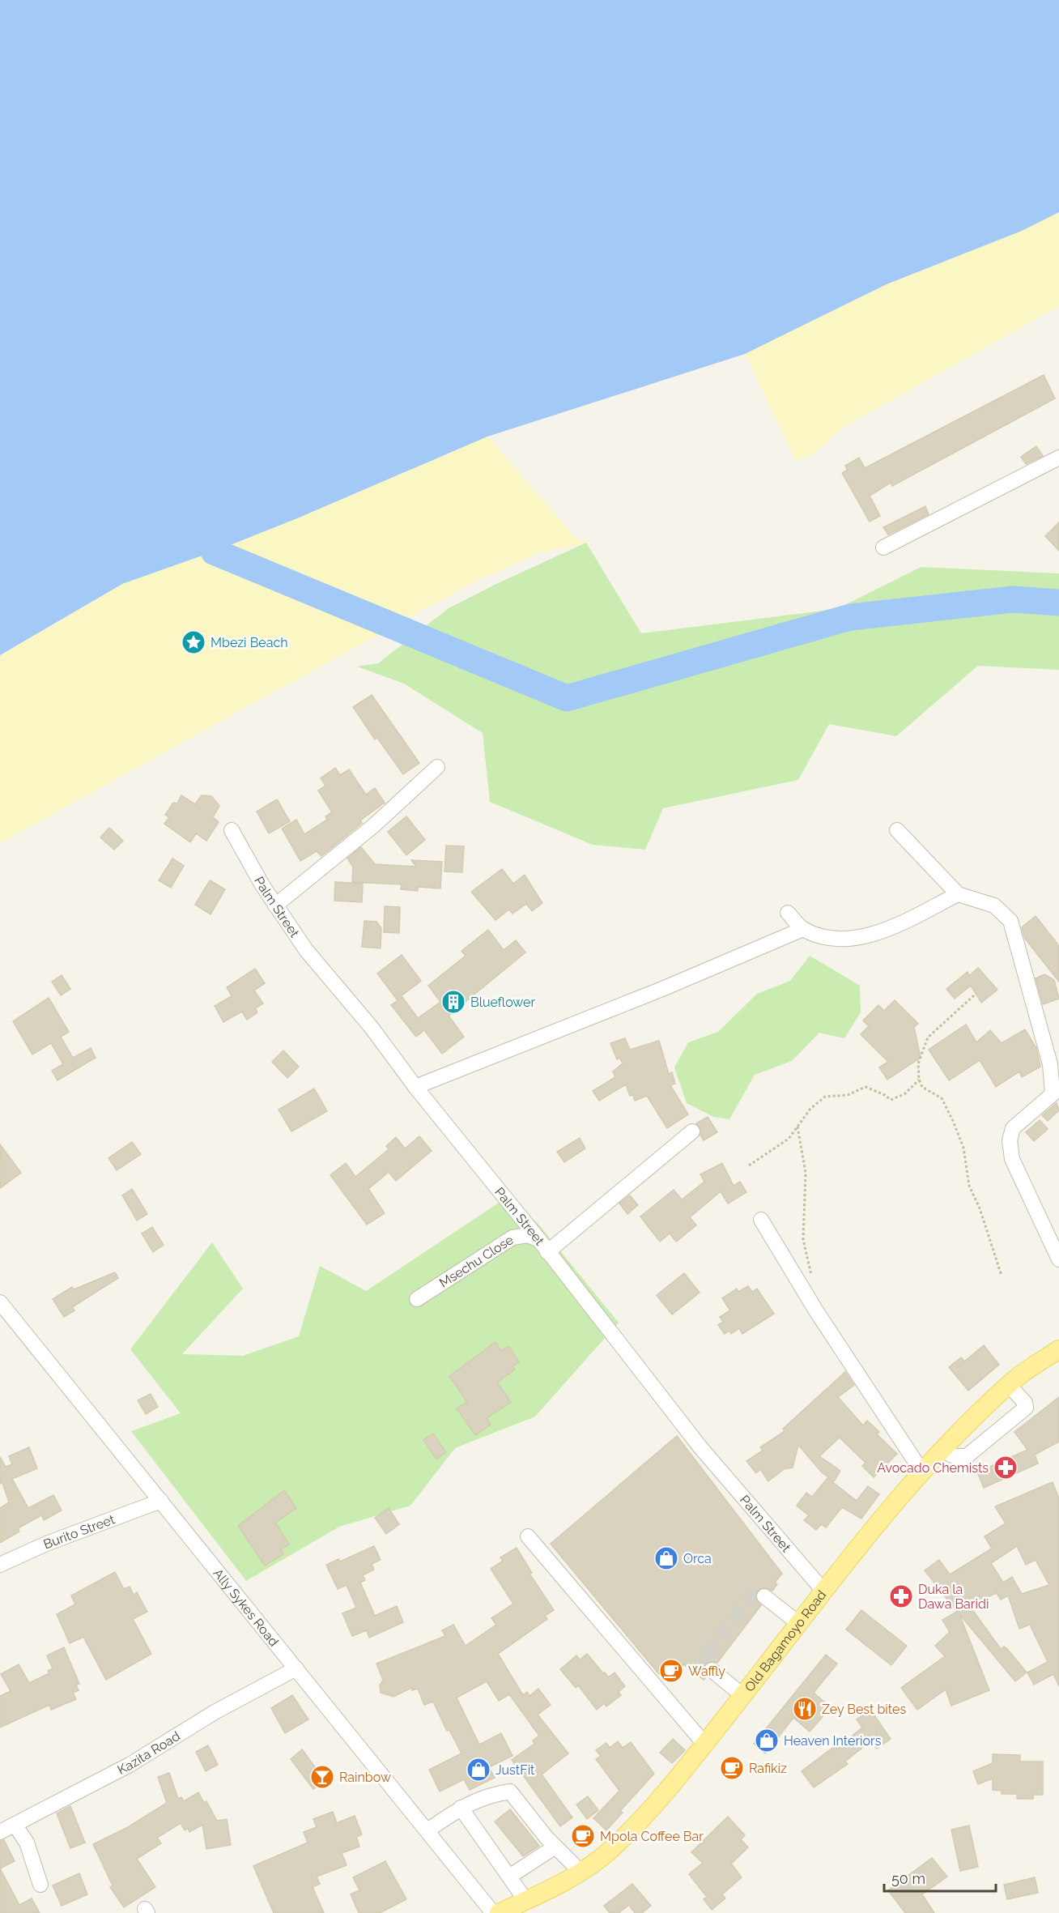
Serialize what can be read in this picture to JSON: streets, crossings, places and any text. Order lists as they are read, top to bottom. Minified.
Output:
{"streets":{"main road":["Old Bagamoyo Road"],"street":["Palm Street","Msechu Close","Burito Street","Ally Sykes Road","Kazita Road"]},"crossings":[["Palm Street","Msechu Close"],["Palm Street","Old Bagamoyo Road"],["Burito Street","Ally Sykes Road"],["Ally Sykes Road","Kazita Road"]],"places":{"place":["Mbezi Beach"],"building":["Blueflower"],"pharmacy":["Avocado Chemists","Duka la Dawa Baridi"],"shop":["Orca","Heaven Interiors","JustFit"],"cafe":["Waffly","Rafikiz","Mpola Coffee Bar"],"restaurant":["Zey Best bites"],"bar":["Rainbow"]},"scale_bar":"50 m"}
